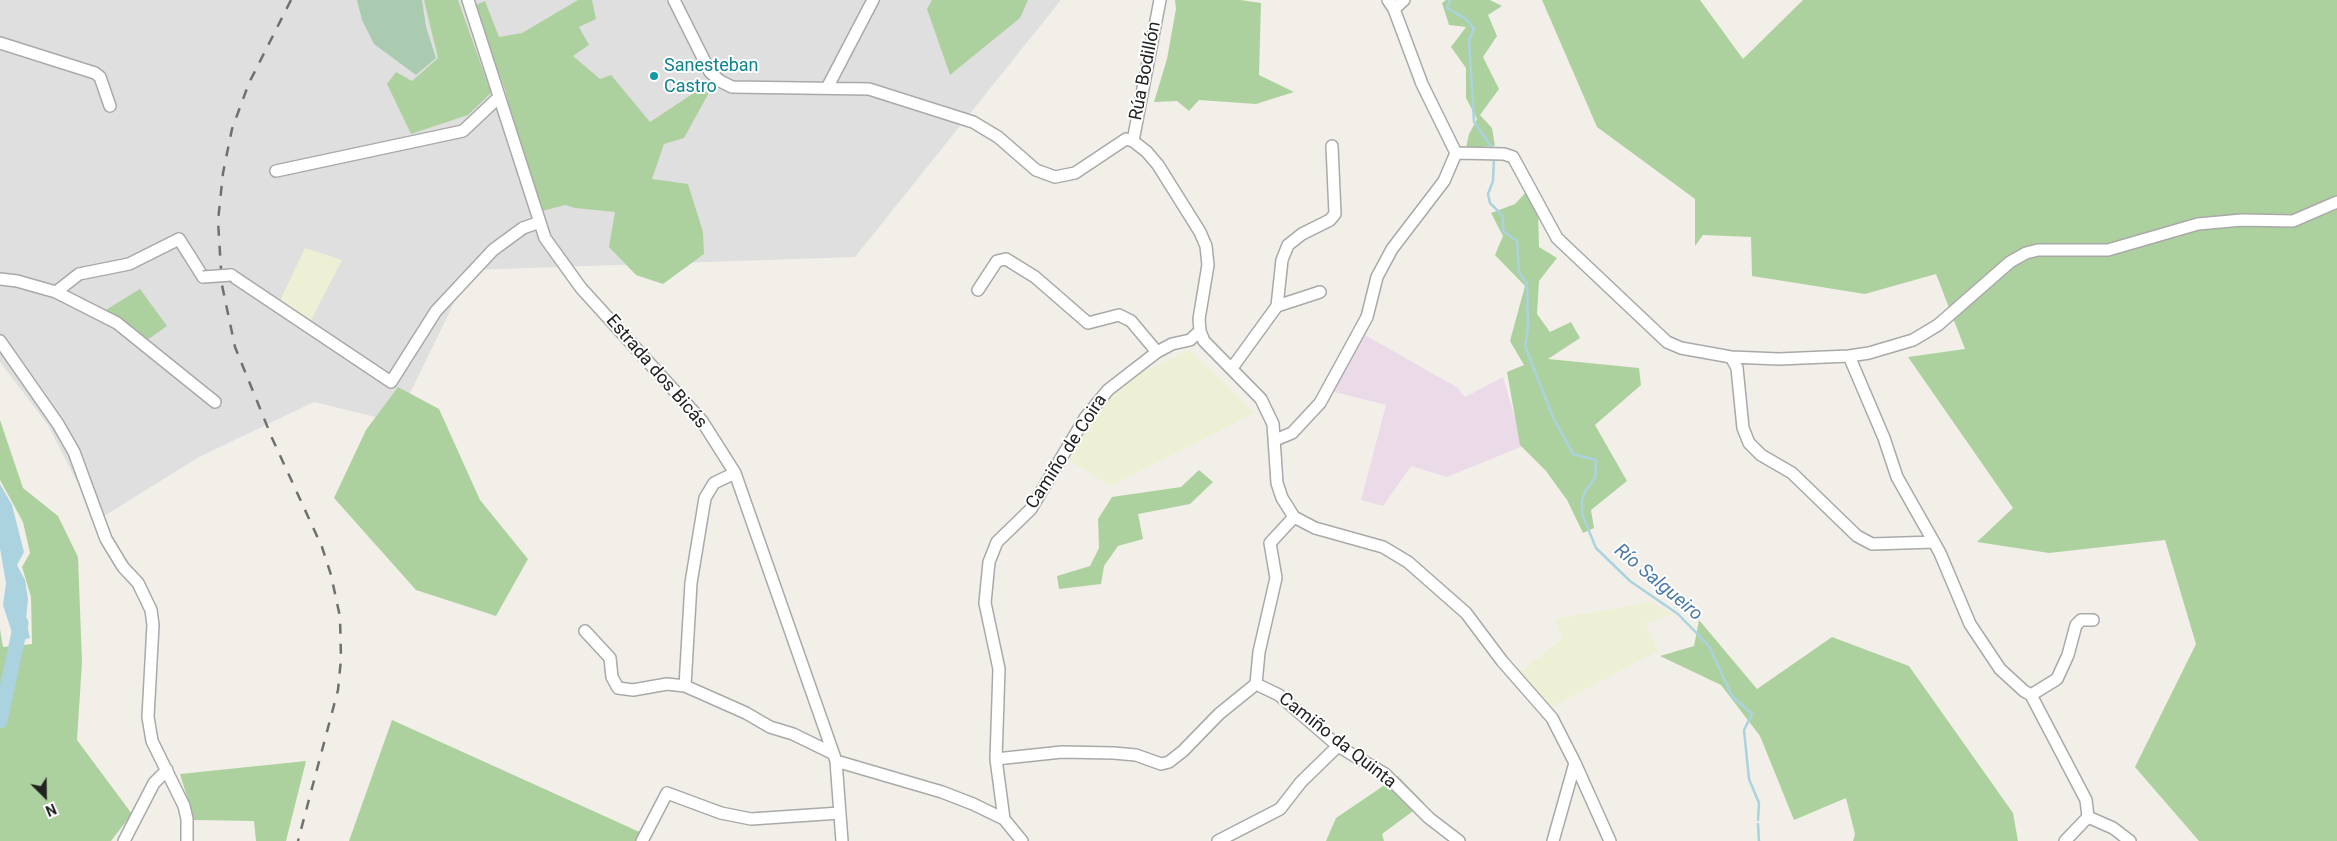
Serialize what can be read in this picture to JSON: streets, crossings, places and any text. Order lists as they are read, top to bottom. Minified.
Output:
{"streets":{"street":["Rúa Bodillón","Estrada dos Bicás","Camiño de Coira","Camiño da Quinta"]},"water":["Río Salgueiro"],"places":["Sanesteban Castro"],"north":"bottom right"}
